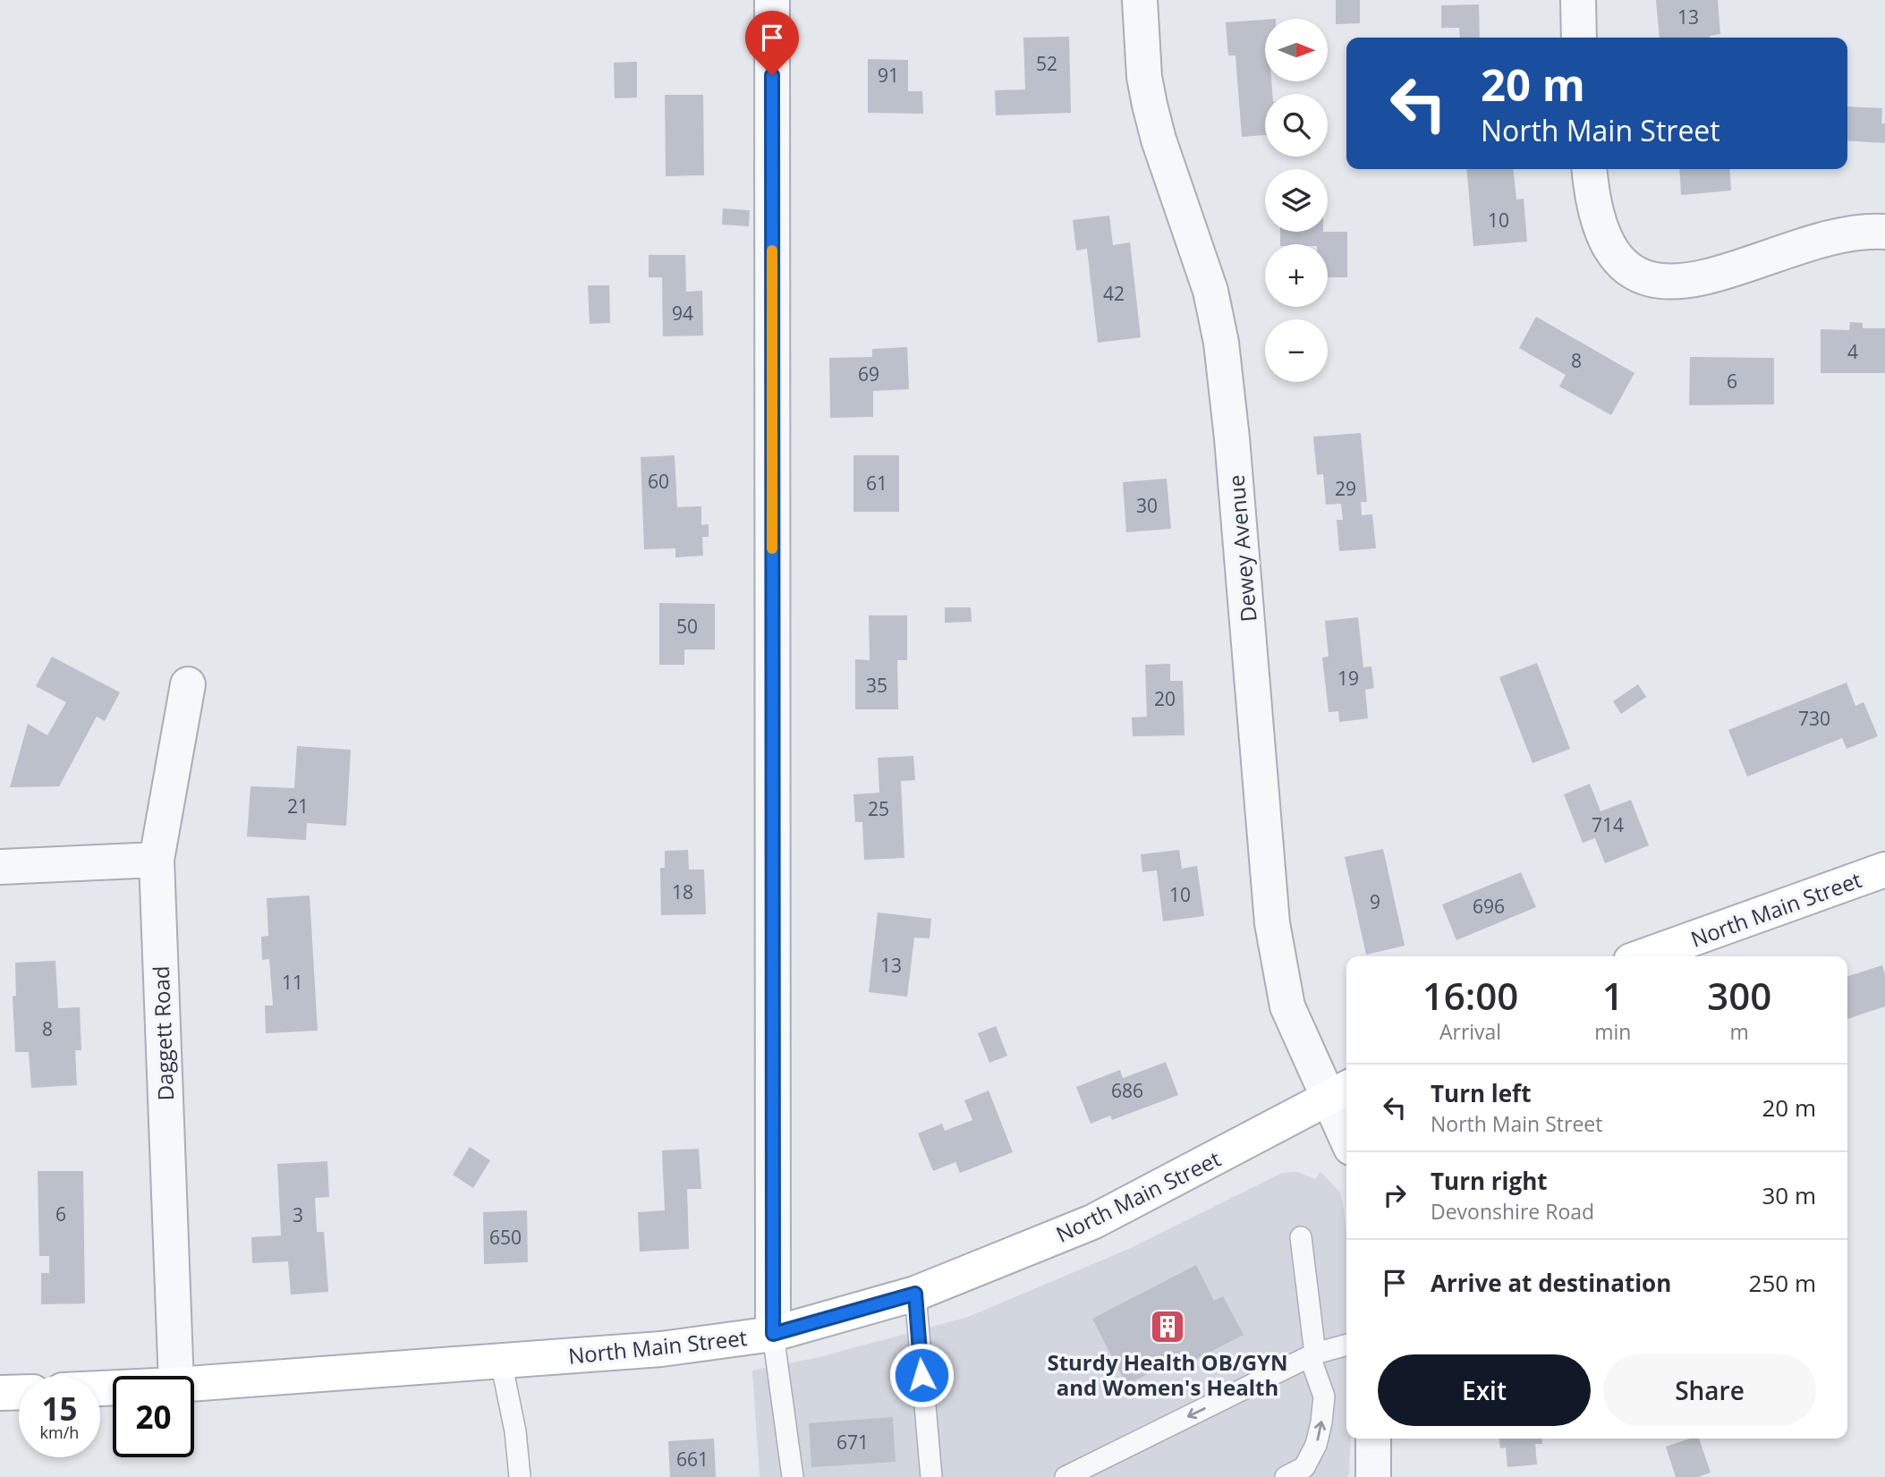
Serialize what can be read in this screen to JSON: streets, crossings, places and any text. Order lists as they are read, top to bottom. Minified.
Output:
{"streets":{"main road":["North Main Street"],"street":["Dewey Avenue","Daggett Road"]},"crossings":[["Dewey Avenue","North Main Street"]],"places":{"building":["Sturdy Health OB/GYN and Women's Health"]},"house_numbers":["13","52","91","10","42","94","4","8","69","6","60","61","29","30","50","19","35","20","730","21","25","714","18","10","9","696","13","11","8","686","6","3","650","671","661"],"north":"right","page":{"map_buttons":["+","−"],"turn":["20 m","North Main Street"],"eta":["16:00","Arrival","1","min","300","m"],"list":[{"name":"Turn left","note":"North Main Street","value":"20 m"},{"name":"Turn right","note":"Devonshire Road","value":"30 m"},{"name":"Arrive at destination","value":"250 m"}],"buttons":["Exit","Share"],"speed":"15 km/h","limit":"20"}}
